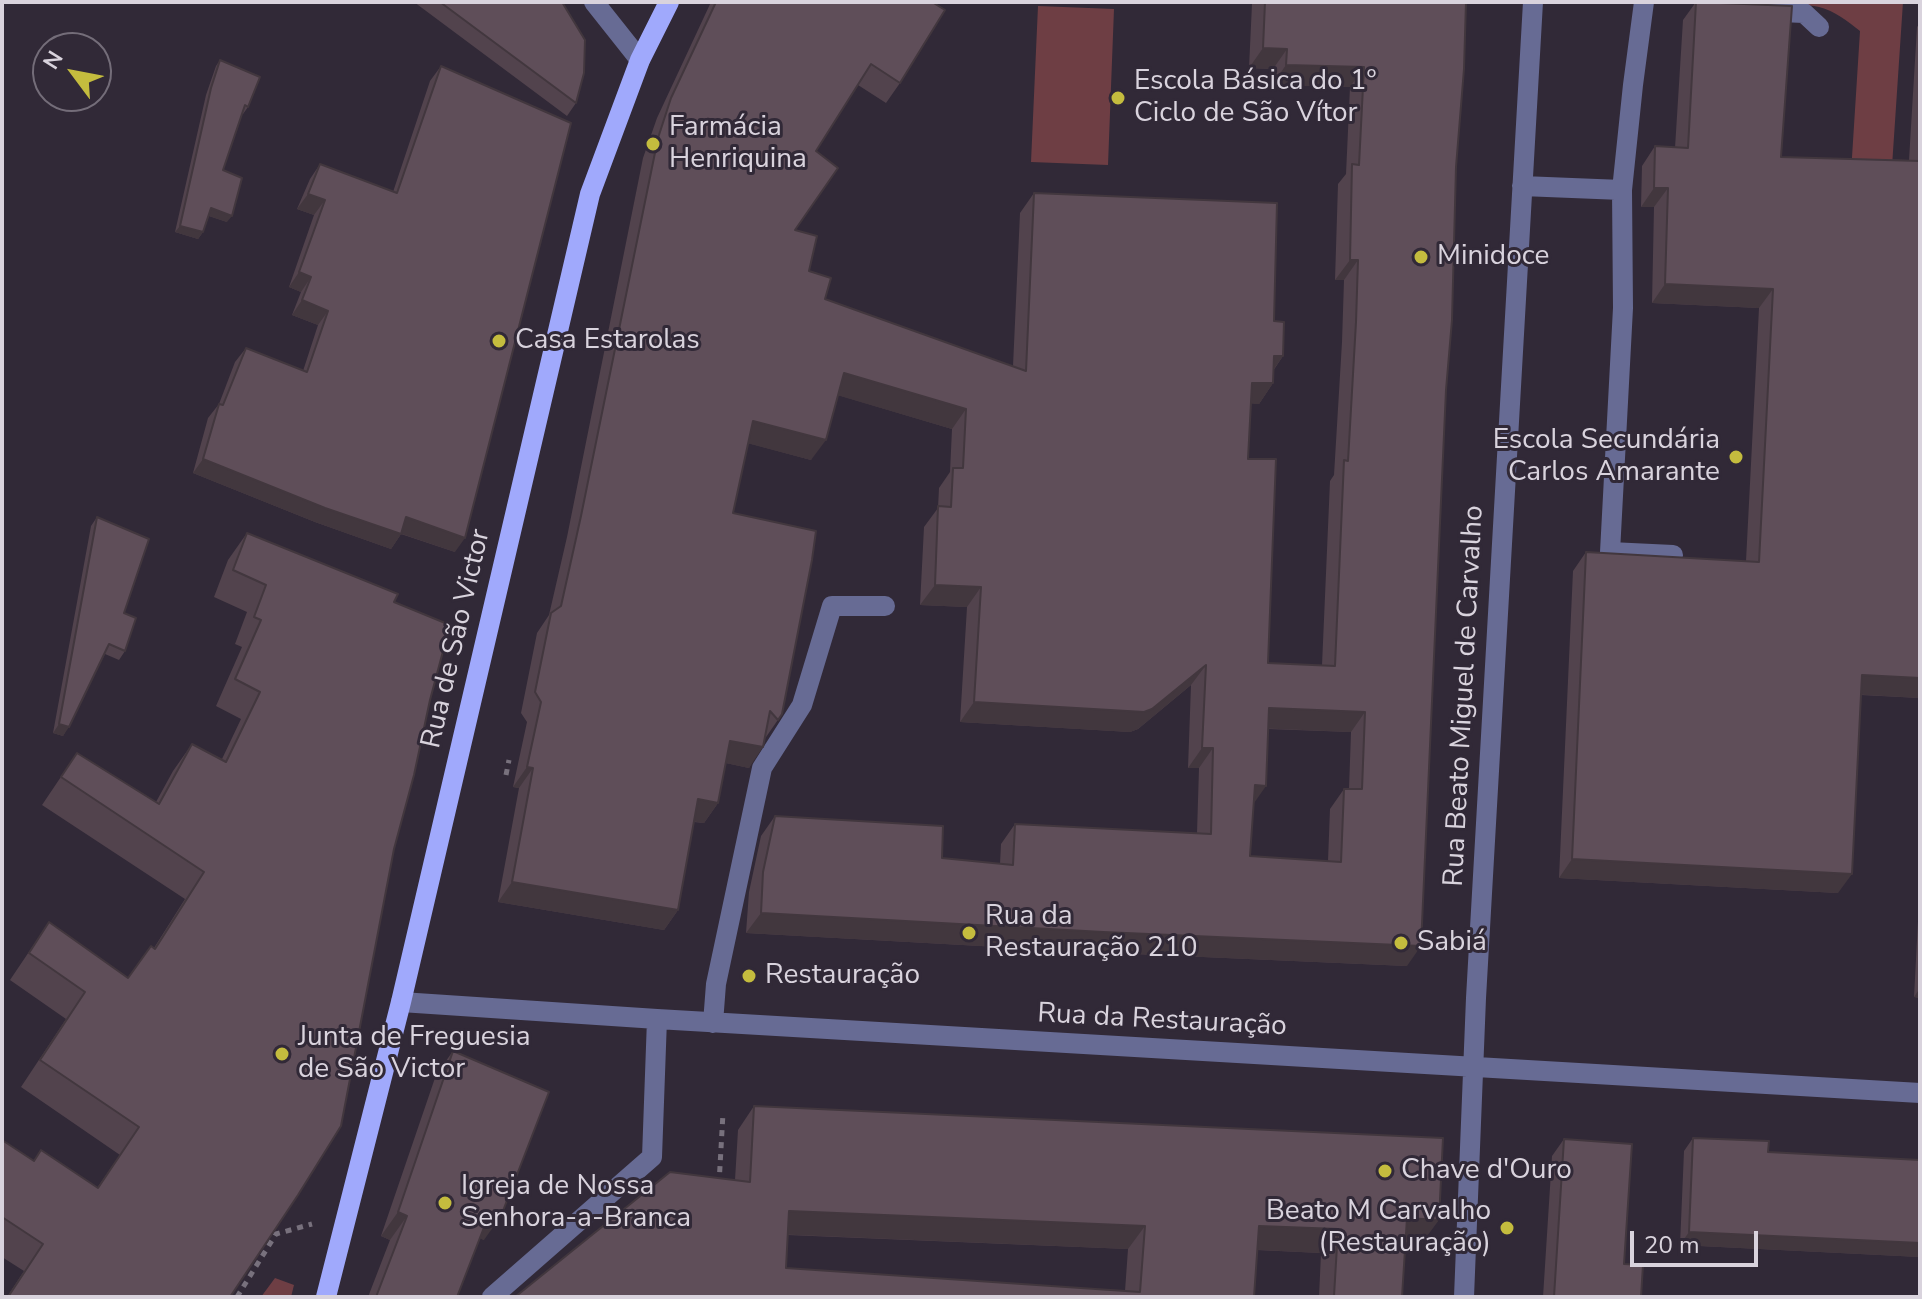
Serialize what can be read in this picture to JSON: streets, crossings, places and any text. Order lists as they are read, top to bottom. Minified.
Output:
{"streets":{"main road":["Rua de São Victor"],"street":["Rua Beato Miguel de Carvalho","Rua da Restauração"]},"crossings":[["Rua de São Victor","Rua da Restauração"],["Rua Beato Miguel de Carvalho","Rua da Restauração"]],"places":["Escola Básica do 1º Ciclo de São Vítor","Farmácia Henriquina","Minidoce","Casa Estarolas","Escola Secundária Carlos Amarante","Rua da Restauração 210","Sabiá","Restauração","Junta de Freguesia de São Victor","Chave d'Ouro","Igreja de Nossa Senhora-a-Branca","Beato M Carvalho (Restauração)"],"scale_bar":"20 m","north":"top left"}
